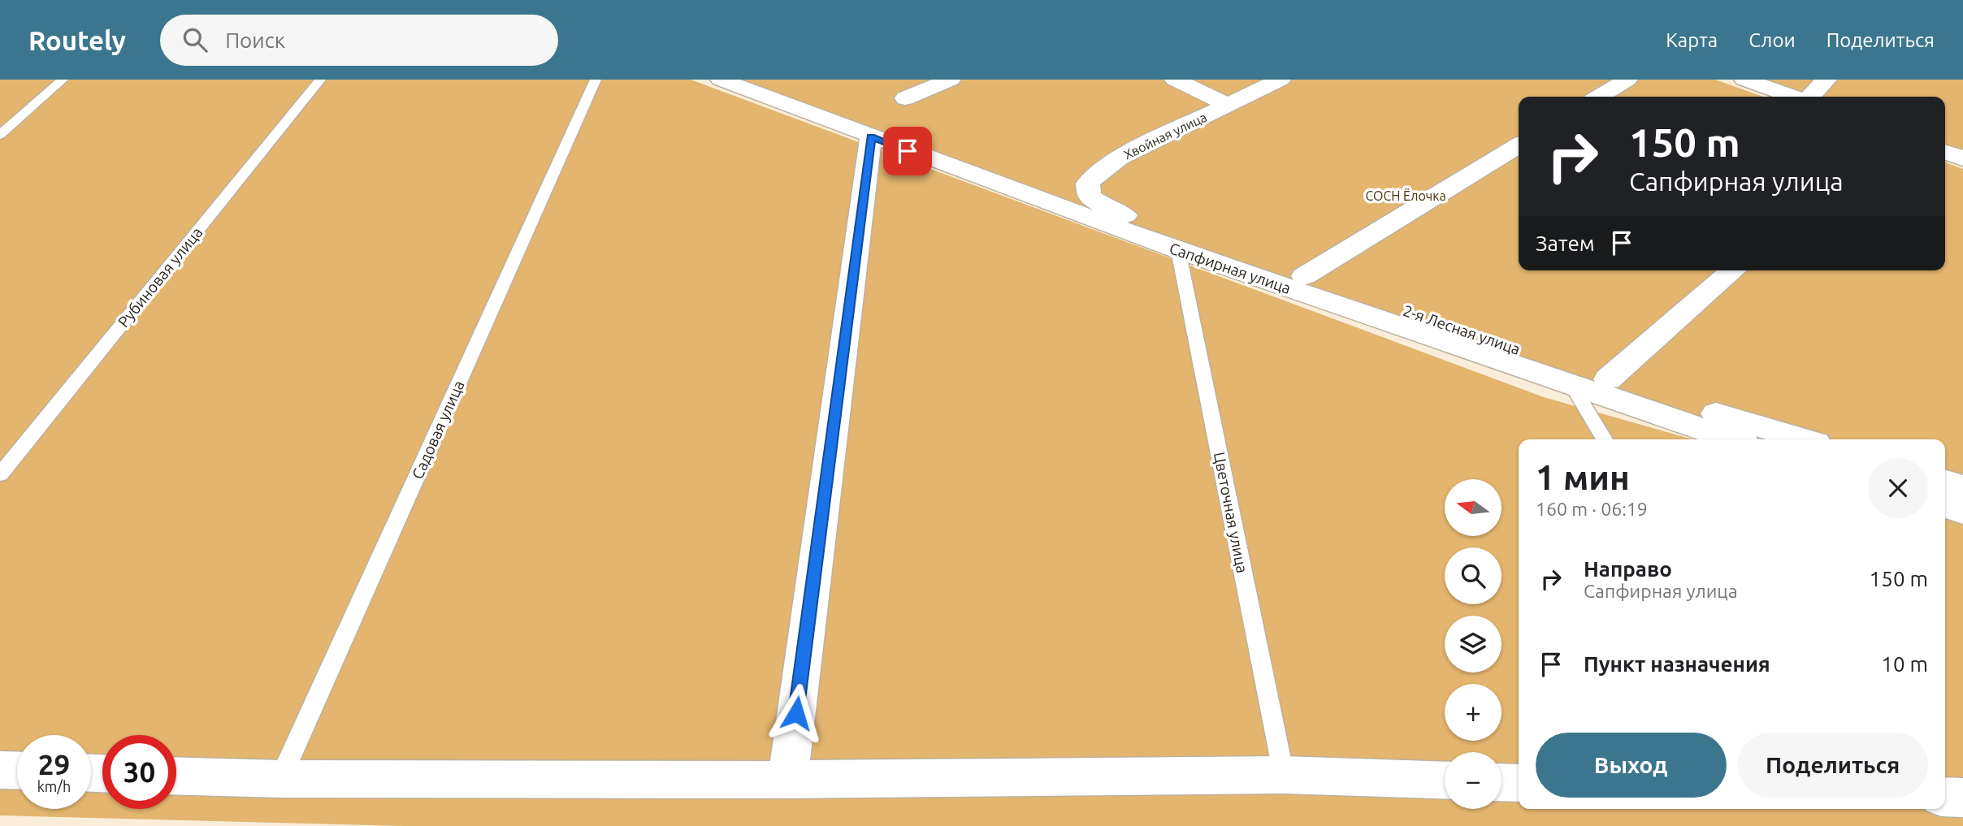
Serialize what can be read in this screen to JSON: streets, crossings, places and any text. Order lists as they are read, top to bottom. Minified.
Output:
{"streets":{"street":["Хвойная улица","Сапфирная улица","2-я Лесная улица"],"lane":["Рубиновая улица","Садовая улица","Цветочная улица"]},"crossings":[["Хвойная улица","2-я Лесная улица"],["Сапфирная улица","Цветочная улица"]],"parks":["СОСН Ёлочка"],"north":"left","page":{"header":"Routely","search":"Поиск","nav":["Карта","Слои","Поделиться"],"turn":["150 m","Сапфирная улица"],"then":"Затем","heading":["1 мин","160 m · 06:19"],"map_buttons":["+","−"],"list":[{"name":"Направо","note":"Сапфирная улица","value":"150 m"},{"name":"Пункт назначения","value":"10 m"}],"buttons":["Выход","Поделиться"],"speed":"29 km/h","limit":"30"}}
